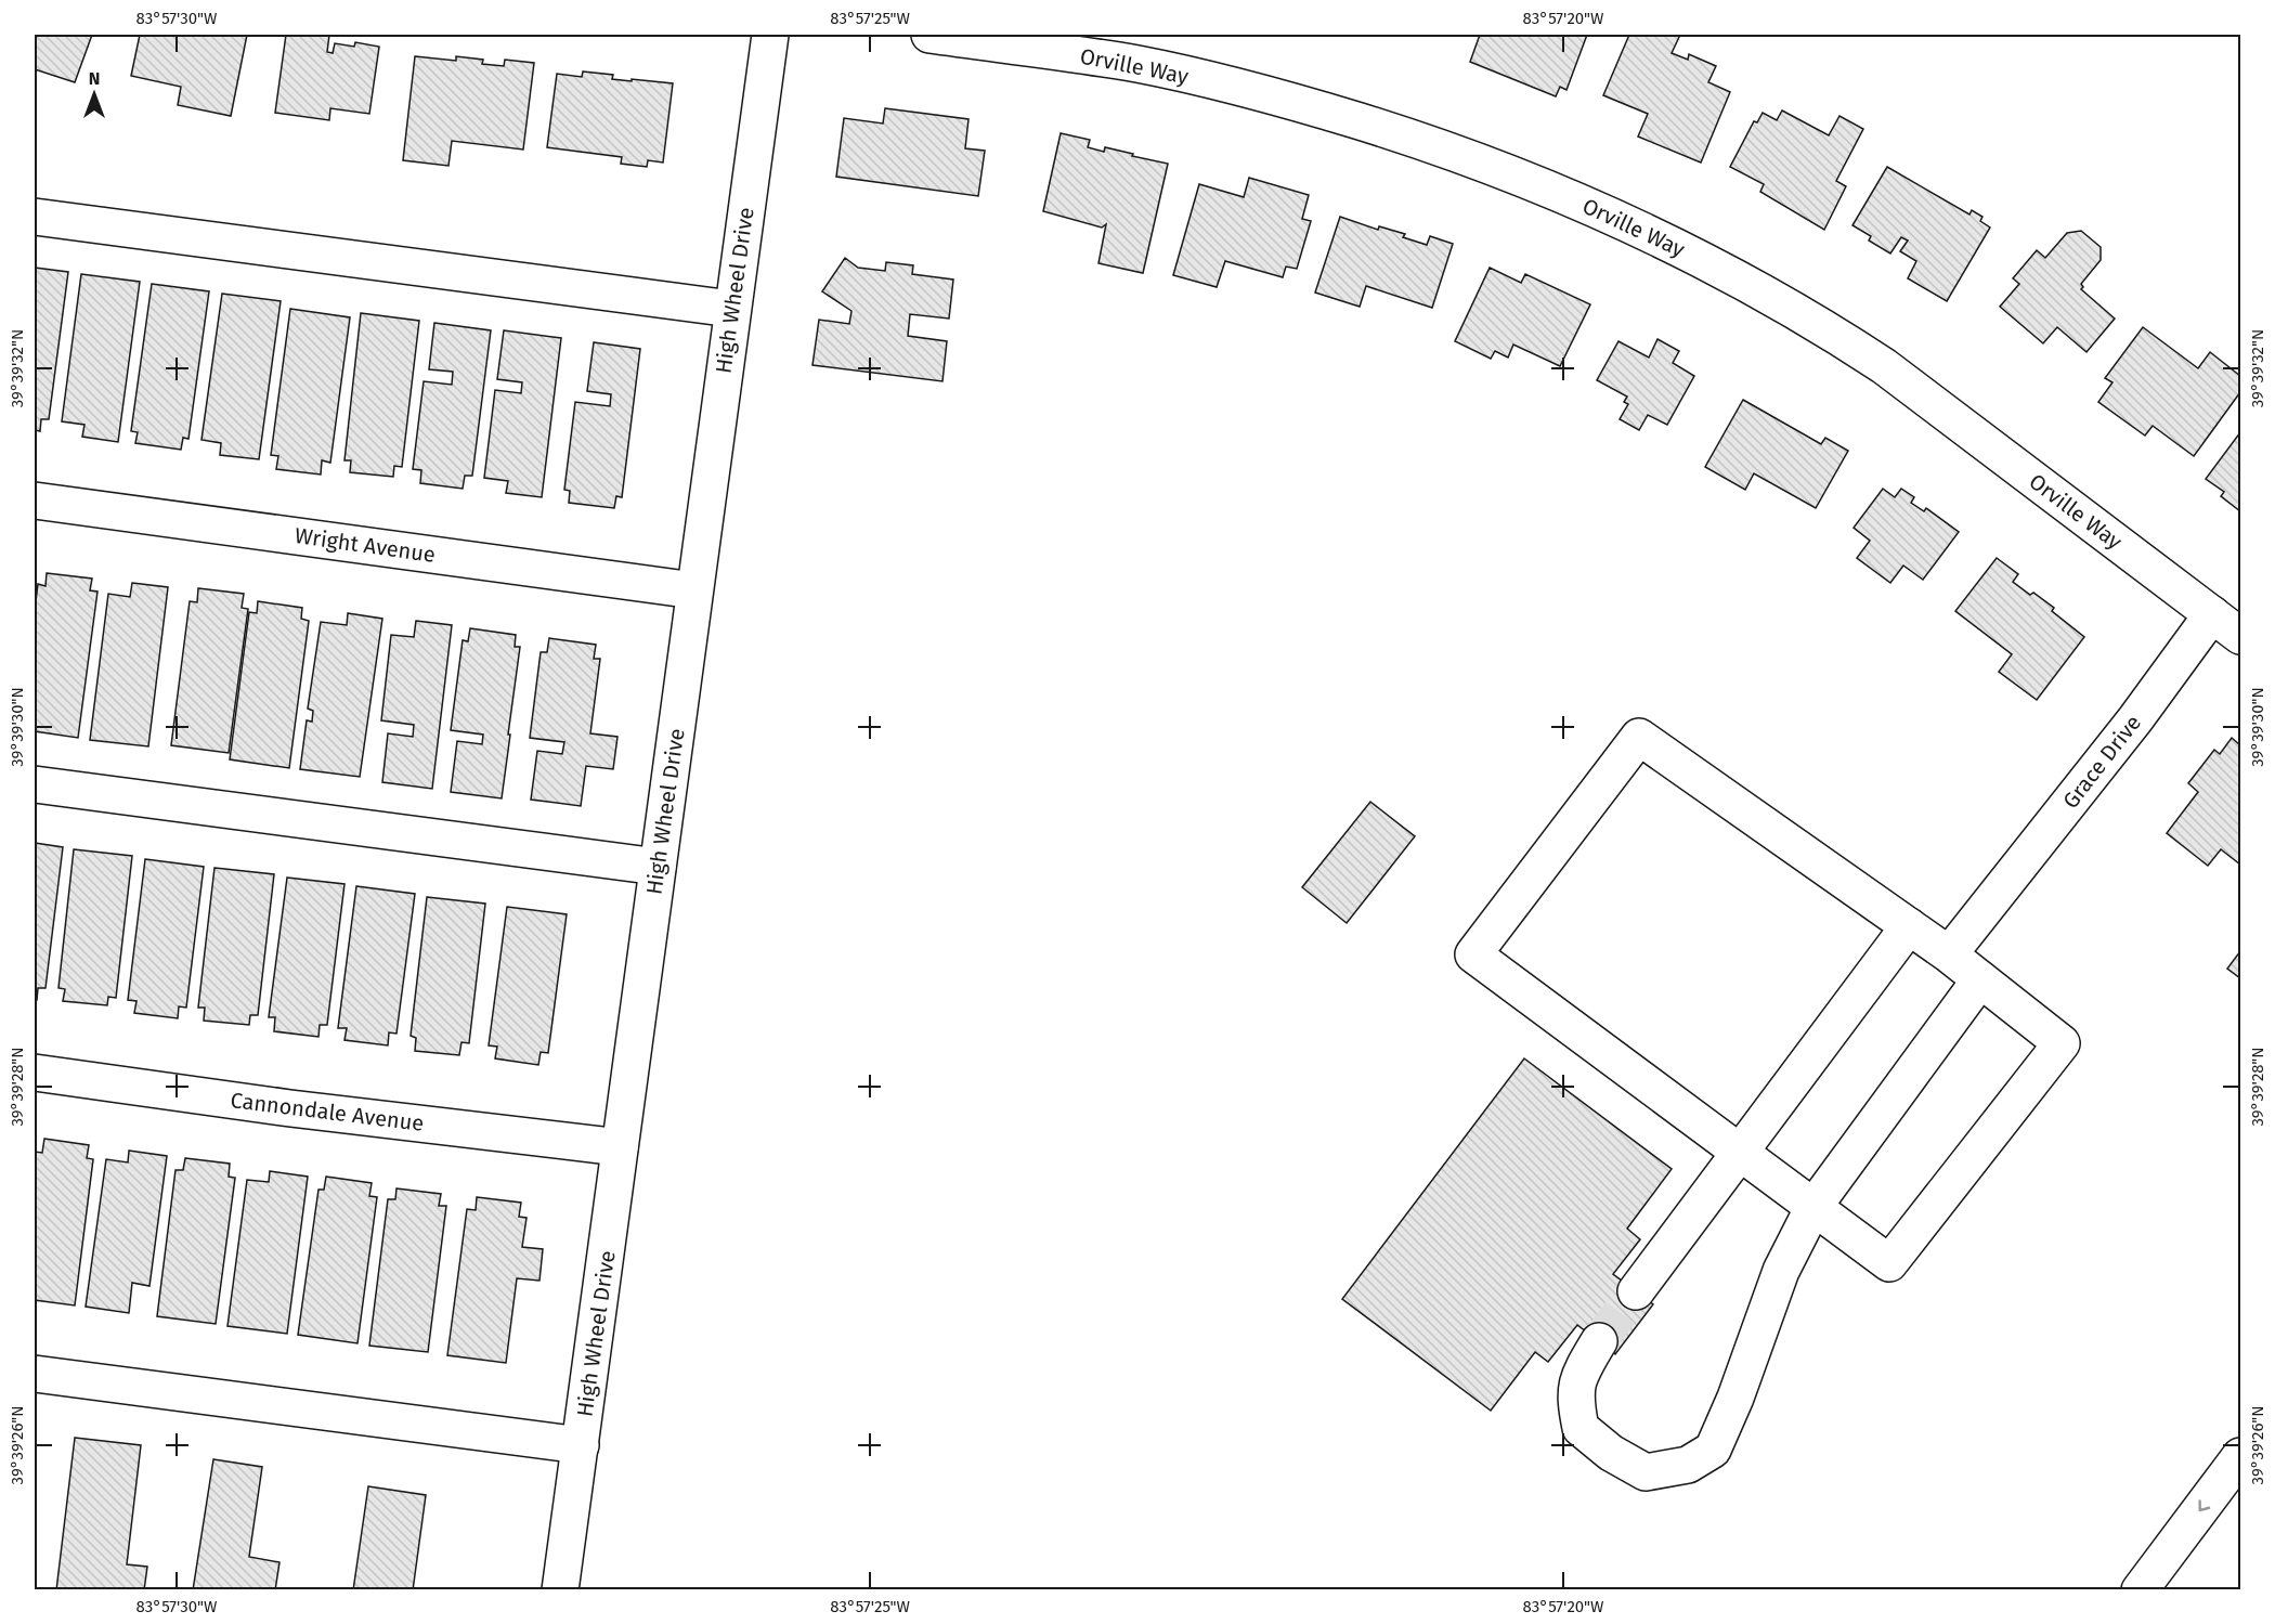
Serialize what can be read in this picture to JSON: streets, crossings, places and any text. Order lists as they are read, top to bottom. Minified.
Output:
{"streets":{"main road":["Orville Way","High Wheel Drive","Wright Avenue","Grace Drive","Cannondale Avenue"]},"crossings":[["Orville Way","Grace Drive"],["High Wheel Drive","Wright Avenue"],["High Wheel Drive","Cannondale Avenue"]],"north":"top","coordinates":["83°57'30\"W","83°57'25\"W","83°57'20\"W","39°39'32\"N","39°39'30\"N","39°39'28\"N","39°39'26\"N"]}
